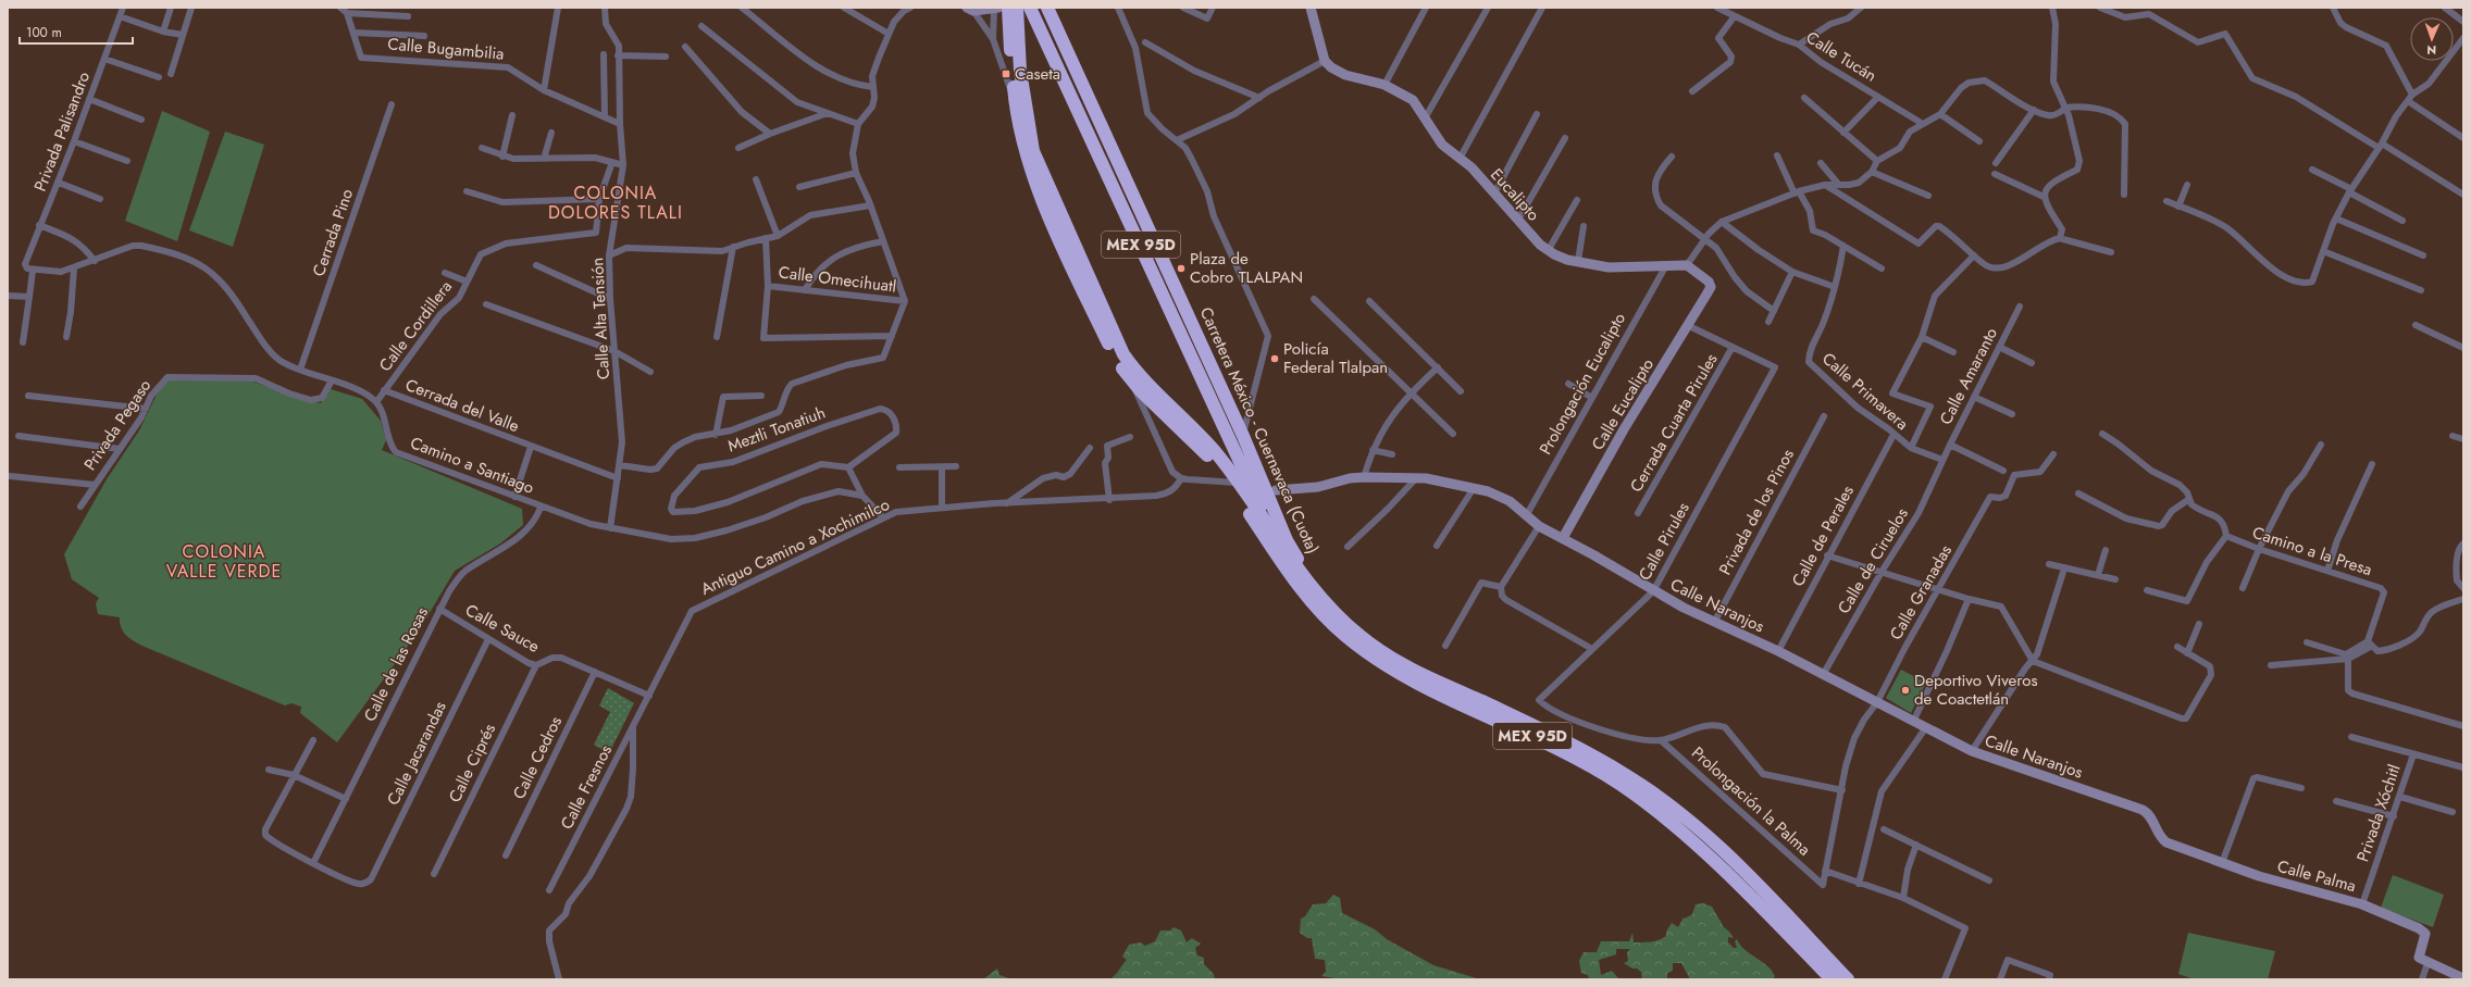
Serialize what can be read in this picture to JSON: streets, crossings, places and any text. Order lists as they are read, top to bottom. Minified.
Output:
{"streets":{"highway":["MEX 95D","Carretera México - Cuernavaca (Cuota)"],"street":["Calle Bugambilia","Calle Tucán","Privada Palisandro","Eucalipto","Cerrada Pino","Calle Omecihuatl","Calle Alta Tensión","Calle Cordillera","Calle Amaranto","Prolongación Eucalipto","Calle Primavera","Calle Eucalipto","Cerrada del Valle","Cerrada Cuarta Pirules","Privada Pegaso","Meztli Tonatiuh","Camino a Santiago","Privada de los Pinos","Calle de Perales","Calle Pirules","Antiguo Camino a Xochimilco","Camino a la Presa","Calle de Ciruelos","Calle Granadas","Calle Naranjos","Calle Sauce","Calle de las Rosas","Calle Jacarandas","Calle Cedros","Calle Ciprés","Calle Fresnos","Prolongación la Palma","Privada Xóchitl","Calle Palma"]},"crossings":[["Calle Bugambilia","Calle Alta Tensión"],["Eucalipto","Prolongación Eucalipto"],["Eucalipto","Calle Eucalipto"],["Calle Alta Tensión","Cerrada del Valle"],["Calle Alta Tensión","Camino a Santiago"],["Calle Cordillera","Cerrada del Valle"],["Calle Cordillera","Camino a Santiago"],["Calle Amaranto","Calle Primavera"],["Calle Amaranto","Calle de Ciruelos"],["Prolongación Eucalipto","Calle Naranjos"],["Calle Primavera","Calle de Perales"],["Calle Primavera","Calle de Ciruelos"],["Calle Eucalipto","Calle Naranjos"],["Cerrada del Valle","Camino a Santiago"],["Cerrada Cuarta Pirules","Calle Pirules"],["Camino a Santiago","Calle de las Rosas"],["Privada de los Pinos","Calle Naranjos"],["Calle de Perales","Calle Naranjos"],["Calle Pirules","Calle Naranjos"],["Calle Pirules","Prolongación la Palma"],["Antiguo Camino a Xochimilco","Calle Sauce"],["Antiguo Camino a Xochimilco","Calle Fresnos"],["Calle de Ciruelos","Calle Naranjos"],["Calle Granadas","Calle Naranjos"],["Calle Granadas","Prolongación la Palma"],["Calle Naranjos","Calle Palma"],["Calle Sauce","Calle de las Rosas"],["Calle Sauce","Calle Jacarandas"],["Calle Sauce","Calle Cedros"],["Calle Sauce","Calle Ciprés"],["Calle Sauce","Calle Fresnos"],["Calle de las Rosas","Calle Jacarandas"],["Privada Xóchitl","Calle Palma"]],"districts":["COLONIA DOLORES TLALI","COLONIA VALLE VERDE"],"places":{"transit":["Caseta"],"other":["Plaza de Cobro TLALPAN","Policía Federal Tlalpan","Deportivo Viveros de Coactetlán"]},"scale_bar":"100 m","north":"bottom"}
